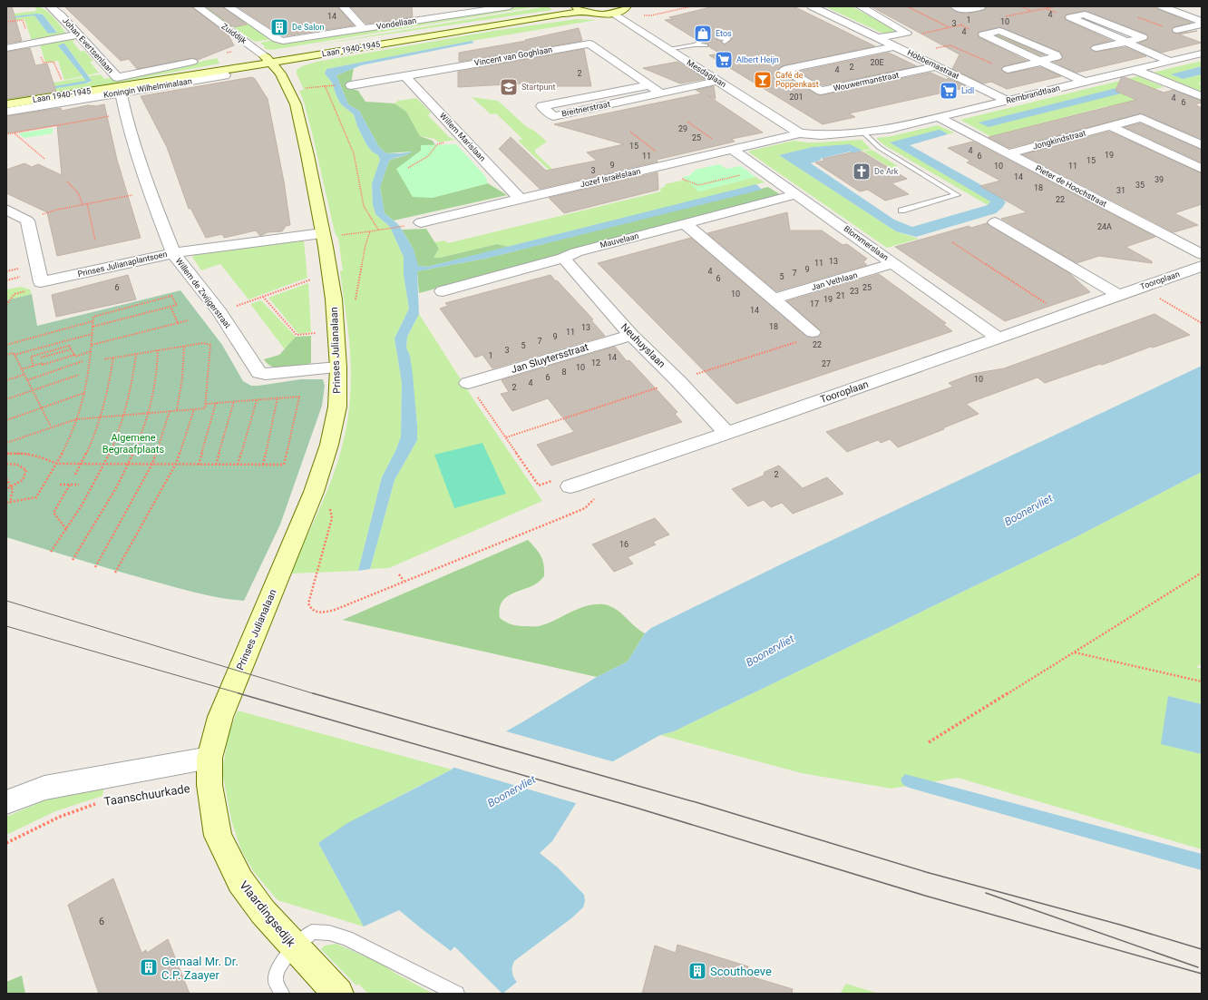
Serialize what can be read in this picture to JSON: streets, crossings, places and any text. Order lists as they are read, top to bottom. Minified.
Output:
{"streets":{"street":["Vondellaan","Zuiddijk","Johan Evertsenlaan","Laan 1940-1945","Vincent van Goghlaan","Hobbemastraat","Mesdaglaan","Wouwermanstraat","Koningin Wilhelminalaan","Rembrandtlaan","Breitnerstraat","Willem Marislaan","Jongkindstraat","Jozef Israëlslaan","Pieter de Hoochstraat","Mauvelaan","Blommerslaan","Prinses Julianaplantsoen","Tooroplaan","Jan Vethlaan","Willem de Zwijgerstraat","Neuhuyslaan","Prinses Julianalaan","Jan Sluytersstraat","Vlaardingsedijk"],"path":["Taanschuurkade"]},"crossings":[["Zuiddijk","Laan 1940-1945"],["Zuiddijk","Prinses Julianalaan"],["Laan 1940-1945","Mesdaglaan"],["Laan 1940-1945","Koningin Wilhelminalaan"],["Laan 1940-1945","Willem de Zwijgerstraat"],["Laan 1940-1945","Prinses Julianalaan"],["Vincent van Goghlaan","Breitnerstraat"],["Vincent van Goghlaan","Willem Marislaan"],["Hobbemastraat","Wouwermanstraat"],["Hobbemastraat","Rembrandtlaan"],["Mesdaglaan","Rembrandtlaan"],["Mesdaglaan","Breitnerstraat"],["Mesdaglaan","Jozef Israëlslaan"],["Koningin Wilhelminalaan","Willem de Zwijgerstraat"],["Rembrandtlaan","Jozef Israëlslaan"],["Rembrandtlaan","Pieter de Hoochstraat"],["Willem Marislaan","Jozef Israëlslaan"],["Jongkindstraat","Pieter de Hoochstraat"],["Jozef Israëlslaan","Blommerslaan"],["Mauvelaan","Blommerslaan"],["Mauvelaan","Neuhuyslaan"],["Blommerslaan","Tooroplaan"],["Blommerslaan","Jan Vethlaan"],["Prinses Julianaplantsoen","Willem de Zwijgerstraat"],["Prinses Julianaplantsoen","Prinses Julianalaan"],["Tooroplaan","Neuhuyslaan"],["Willem de Zwijgerstraat","Prinses Julianalaan"],["Neuhuyslaan","Jan Sluytersstraat"],["Prinses Julianalaan","Vlaardingsedijk"],["Taanschuurkade","Vlaardingsedijk"]],"water":["Boonervliet"],"parks":["Algemene Begraafplaats"],"places":{"building":["De Salon","Gemaal Mr. Dr. C.P. Zaayer","Scouthoeve"],"shop":["Etos"],"supermarket":["Albert Heijn","Lidl"],"bar":["Café de Poppenkast"],"school or university":["Startpunt"],"church":["De Ark"]},"house_numbers":["4","14","1","10","3","4","20E","2","4","2","201","4","6","29","25","15","4","19","11","6","15","9","10","11","3","14","39","35","18","31","22","24A","13","11","9","4","7","5","6","6","25","23","10","21","19","17","14","18","13","11","9","7","22","5","3","1","14","12","27","10","8","6","10","4","2","2","16","6"]}
